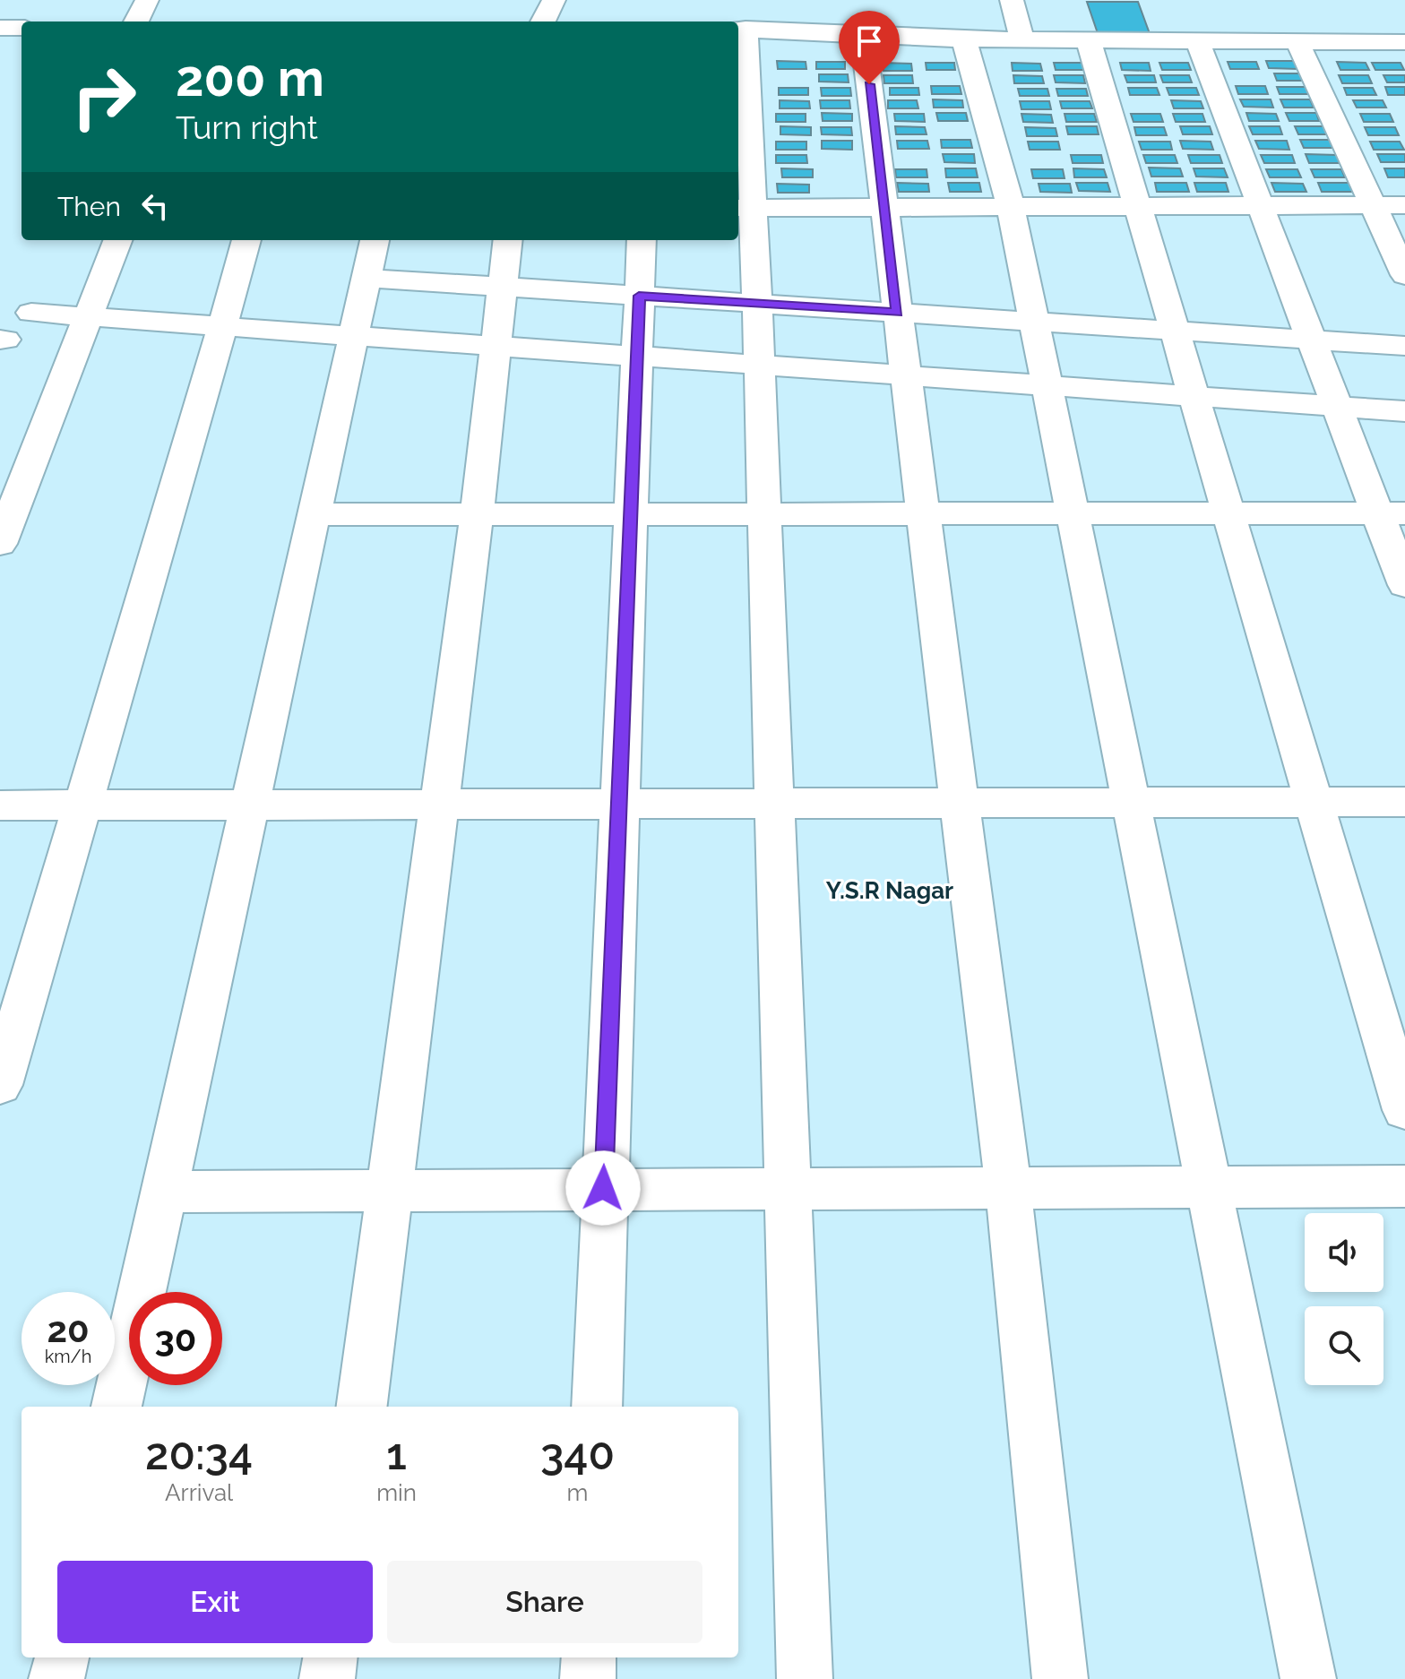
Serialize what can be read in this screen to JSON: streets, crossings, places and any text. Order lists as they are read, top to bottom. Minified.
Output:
{"districts":["Y.S.R Nagar"],"page":{"turn":["200 m","Turn right"],"then":"Then","speed":"20 km/h","limit":"30","eta":["20:34","Arrival","1","min","340","m"],"buttons":["Exit","Share"]}}
